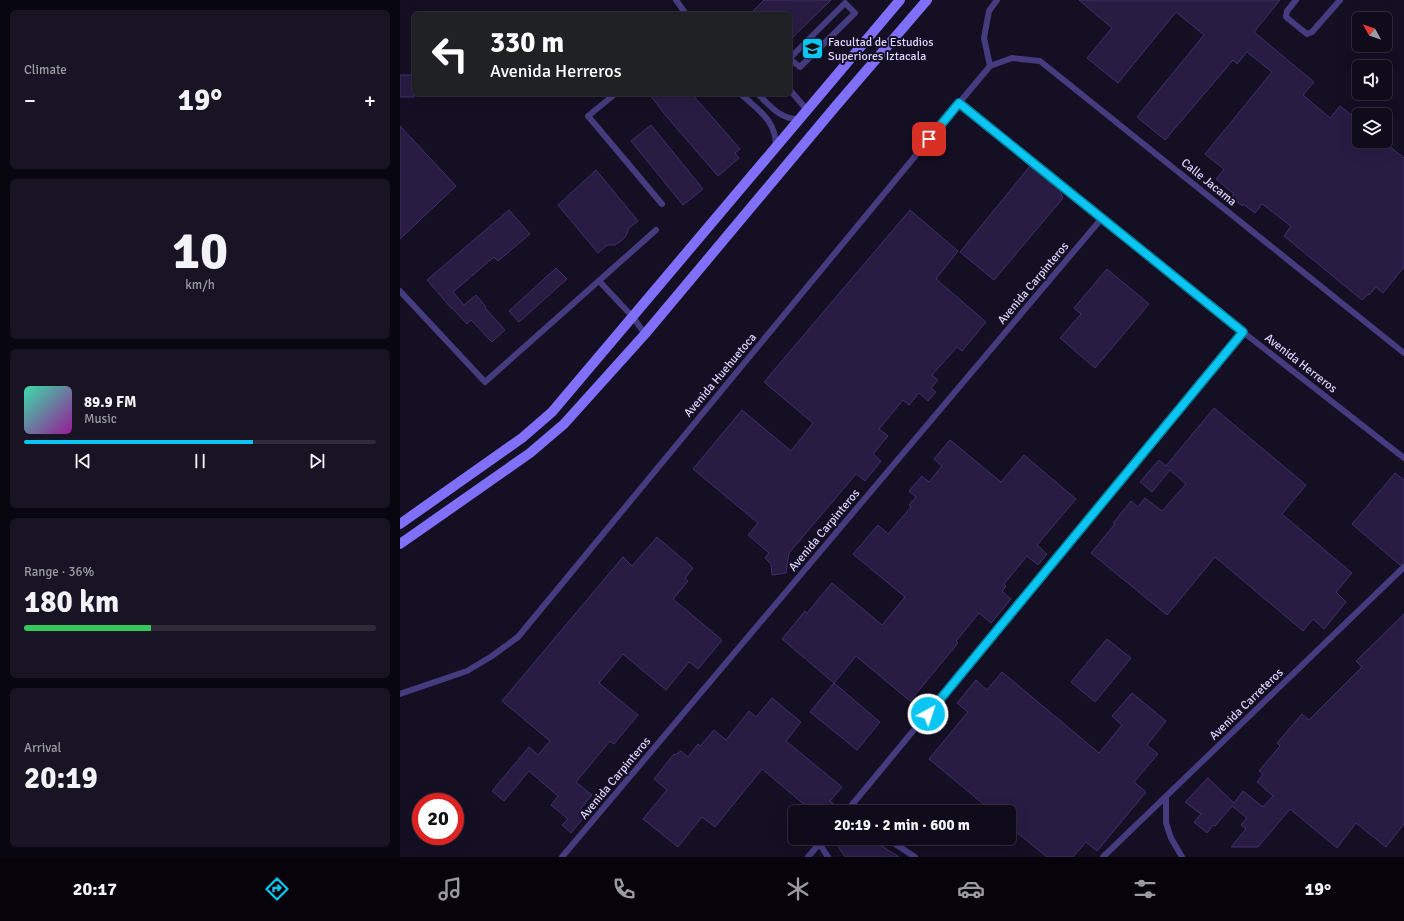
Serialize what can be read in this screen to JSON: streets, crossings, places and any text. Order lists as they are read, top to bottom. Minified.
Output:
{"streets":{"lane":["Calle Jacama","Avenida Carpinteros","Avenida Herreros","Avenida Huehuetoca","Avenida Carreteros"]},"crossings":[["Avenida Carpinteros","Avenida Herreros"],["Avenida Herreros","Avenida Huehuetoca"]],"places":{"school or university":["Facultad de Estudios Superiores Iztacala"]},"north":"top left","page":{"tile":["Climate",["10","km/h"],["Range · 36%","180 km"],["Arrival","20:19"]],"turn":["330 m","Avenida Herreros"],"heat":["−","19°","+"],"song":["89.9 FM","Music"],"limit":"20","trip":"20:19 · 2 min · 600 m","tabs":["20:17","19°"]}}
